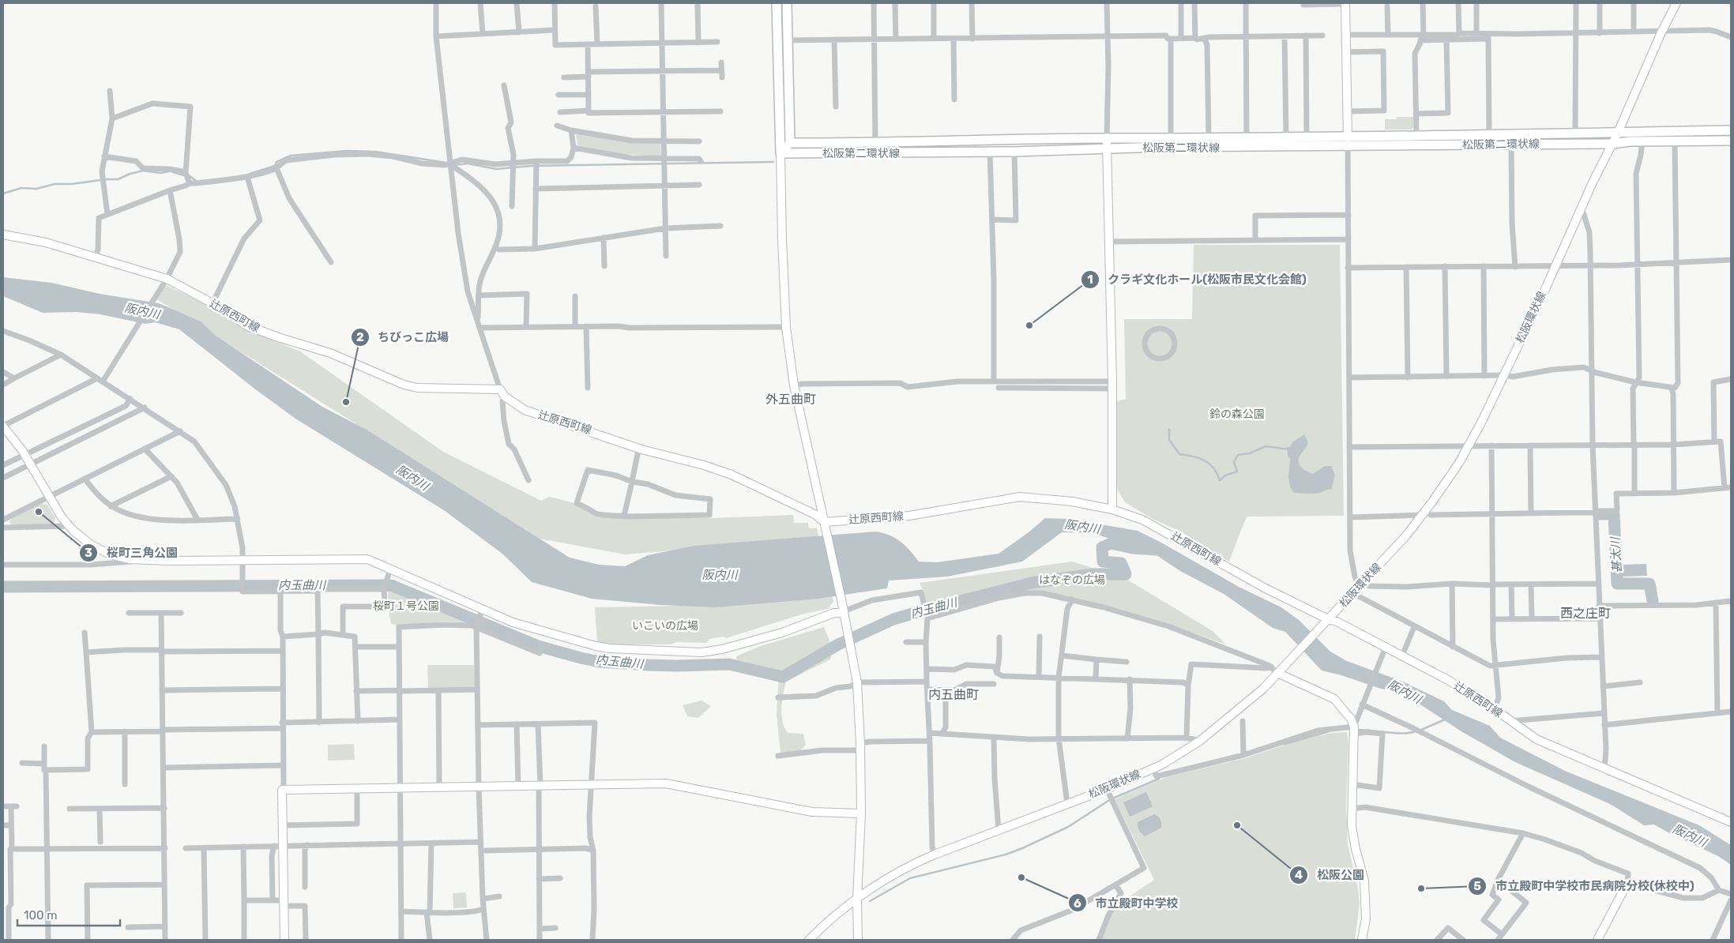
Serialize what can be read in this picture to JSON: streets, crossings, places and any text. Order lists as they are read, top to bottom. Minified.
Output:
{"streets":{"main road":["松阪第二環状線"],"street":["辻原西町線","松阪環状線"]},"crossings":[["松阪第二環状線","松阪環状線"],["辻原西町線","松阪環状線"]],"districts":["外五曲町","西之庄町","内五曲町"],"water":["阪内川","甚太川","内玉曲川"],"parks":["鈴の森公園","はなぞの広場","桜町１号公園","いこいの広場"],"places":["クラギ文化ホール(松阪市民文化会館)","ちびっこ広場","桜町三角公園","松阪公園","市立殿町中学校","市立殿町中学校市民病院分校(休校中)"],"scale_bar":"100 m"}
